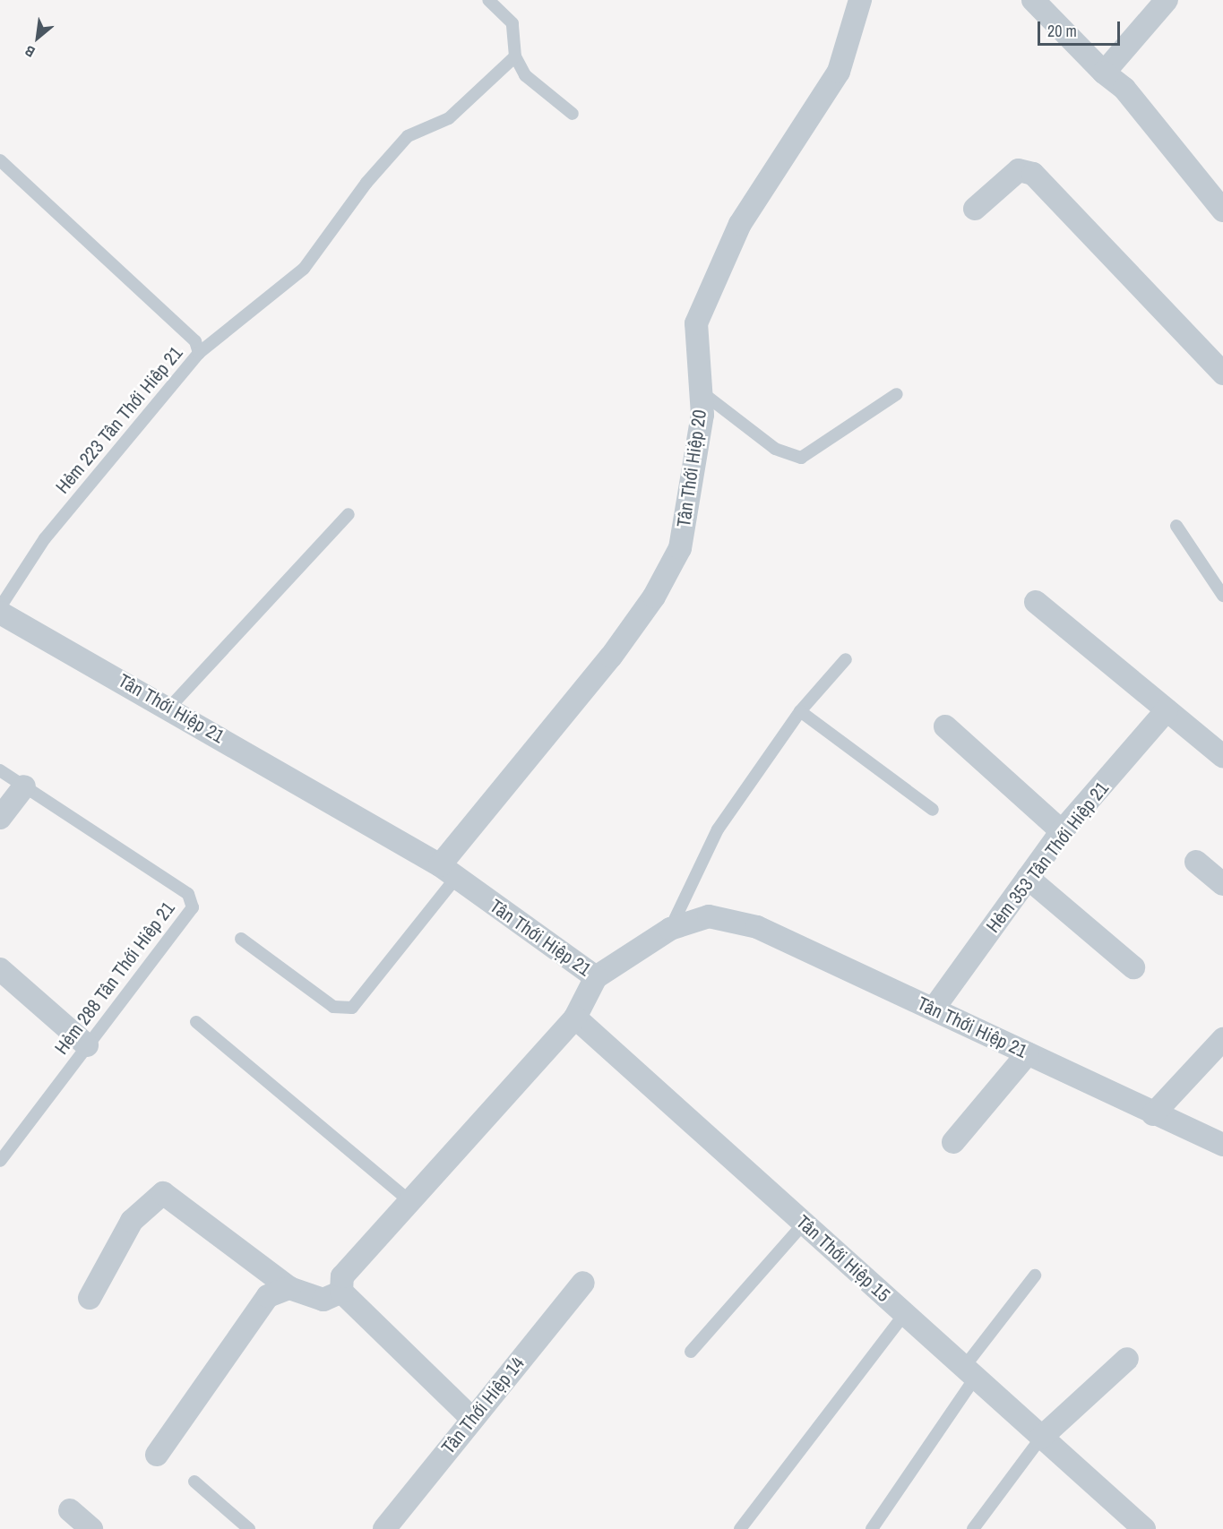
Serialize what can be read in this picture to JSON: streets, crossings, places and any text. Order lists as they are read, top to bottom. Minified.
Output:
{"streets":{"street":["Tân Thới Hiệp 20","Tân Thới Hiệp 21","Hẻm 353 Tân Thới Hiệp 21","Tân Thới Hiệp 15","Tân Thới Hiệp 14"],"lane":["Hẻm 223 Tân Thới Hiêp 21","Hẻm 288 Tân Thới Hiêp 21"]},"crossings":[["Tân Thới Hiệp 20","Tân Thới Hiệp 21"],["Tân Thới Hiệp 21","Hẻm 353 Tân Thới Hiệp 21"]],"scale_bar":"20 m","north":"bottom left"}
